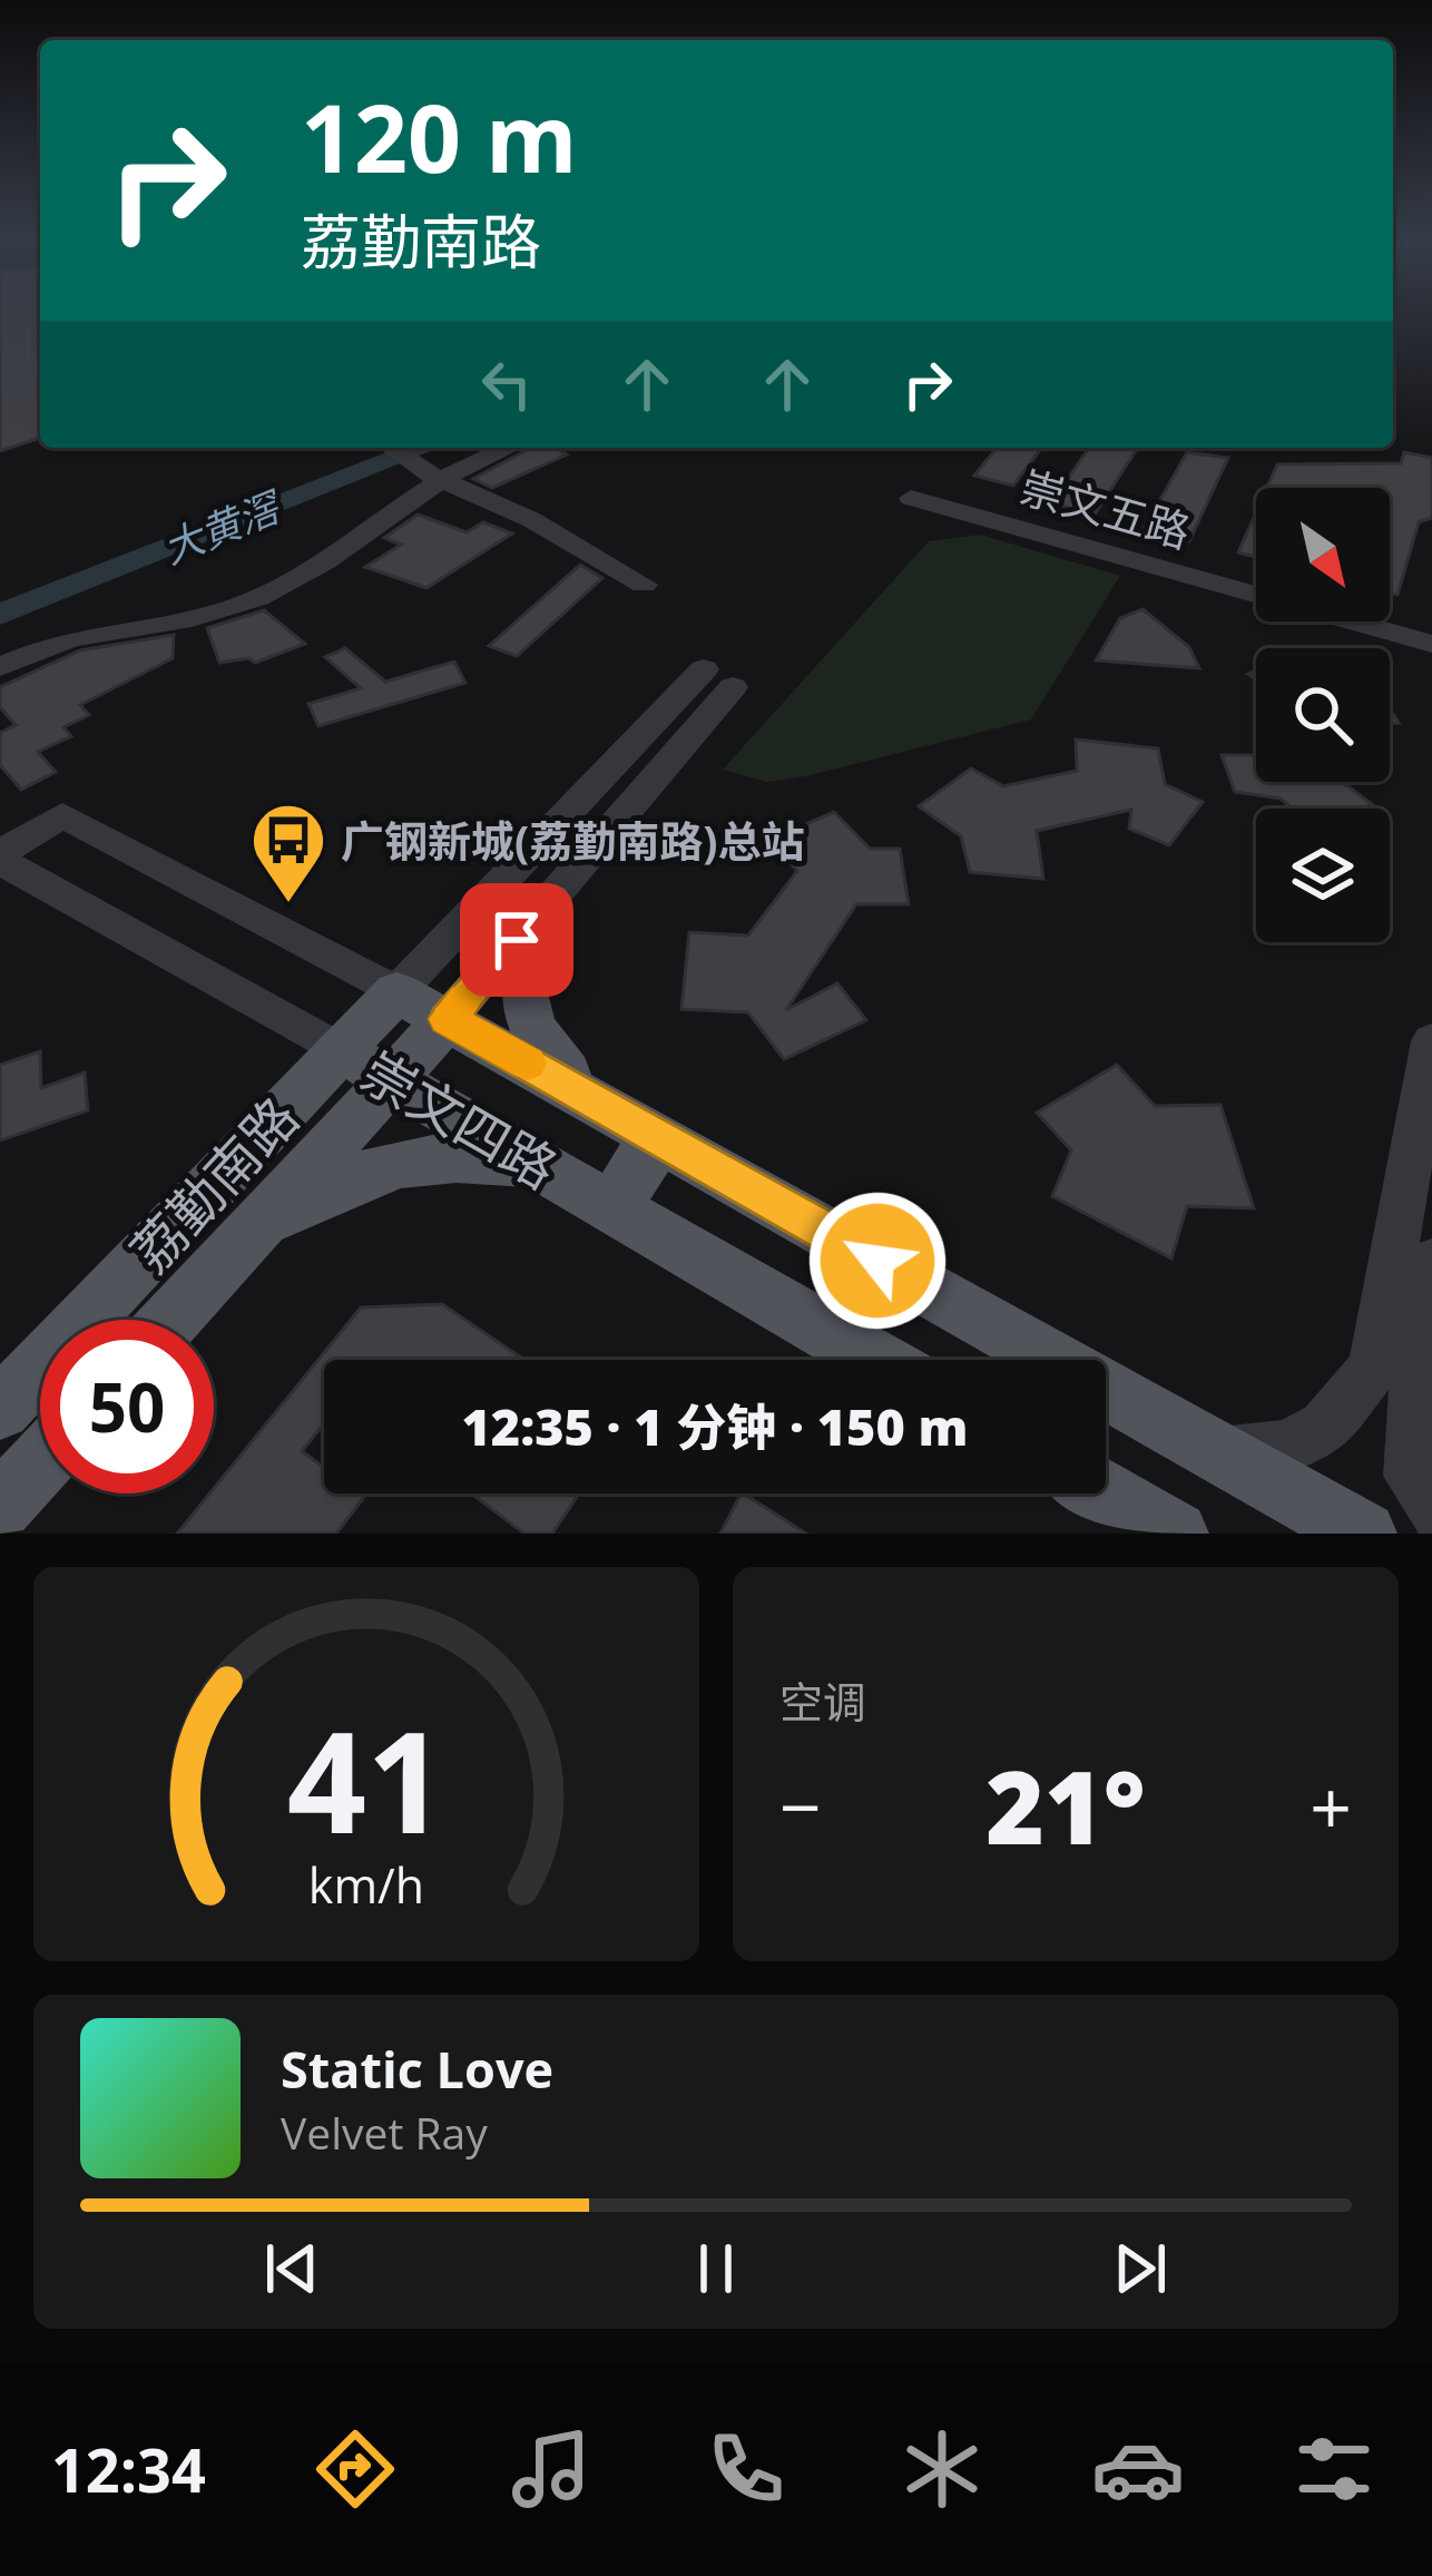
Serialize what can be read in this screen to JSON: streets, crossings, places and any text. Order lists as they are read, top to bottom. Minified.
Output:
{"streets":{"main road":["崇文四路","荔勤南路"],"street":["崇文五路"]},"crossings":[["崇文四路","荔勤南路"]],"water":["大黄滘"],"places":{"bus stop":["广钢新城(荔勤南路)总站"]},"north":"bottom right","page":{"turn":["120 m","荔勤南路"],"limit":"50","trip":"12:35 · 1 分钟 · 150 m","tile":"空调","heat":["−","21°","+"],"song":["Static Love","Velvet Ray"],"tabs":"12:34","gauge":["41","km/h"]}}
